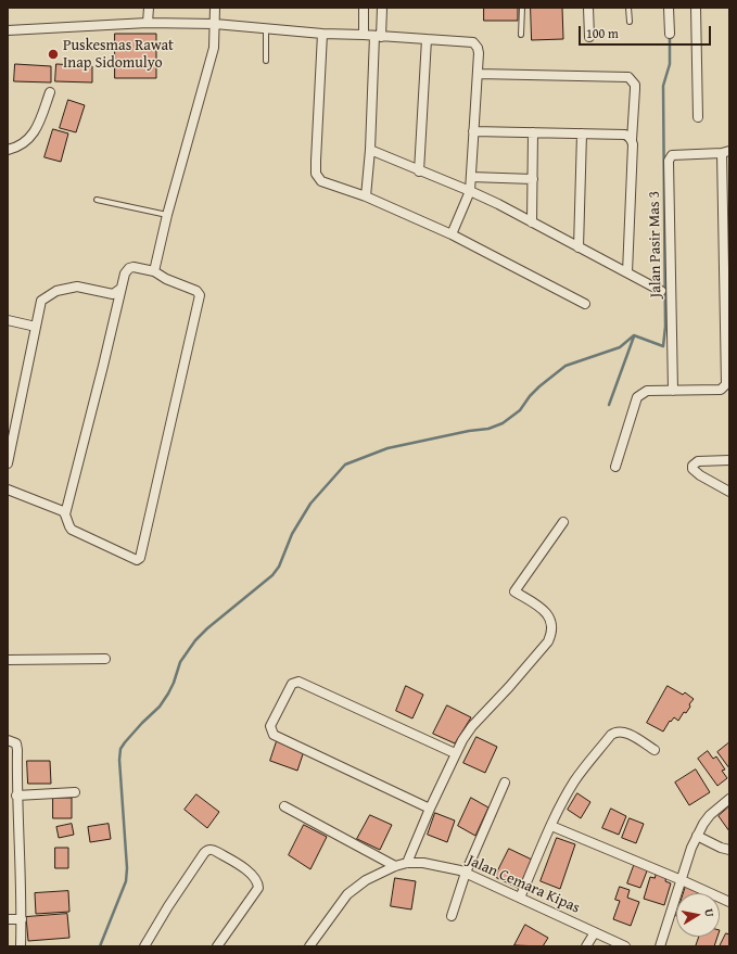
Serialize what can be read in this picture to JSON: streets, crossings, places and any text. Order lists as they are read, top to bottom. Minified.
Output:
{"streets":{"street":["Jalan Pasir Mas 3","Jalan Cemara Kipas"]},"places":["Puskesmas Rawat Inap Sidomulyo"],"scale_bar":"100 m","north":"right"}
